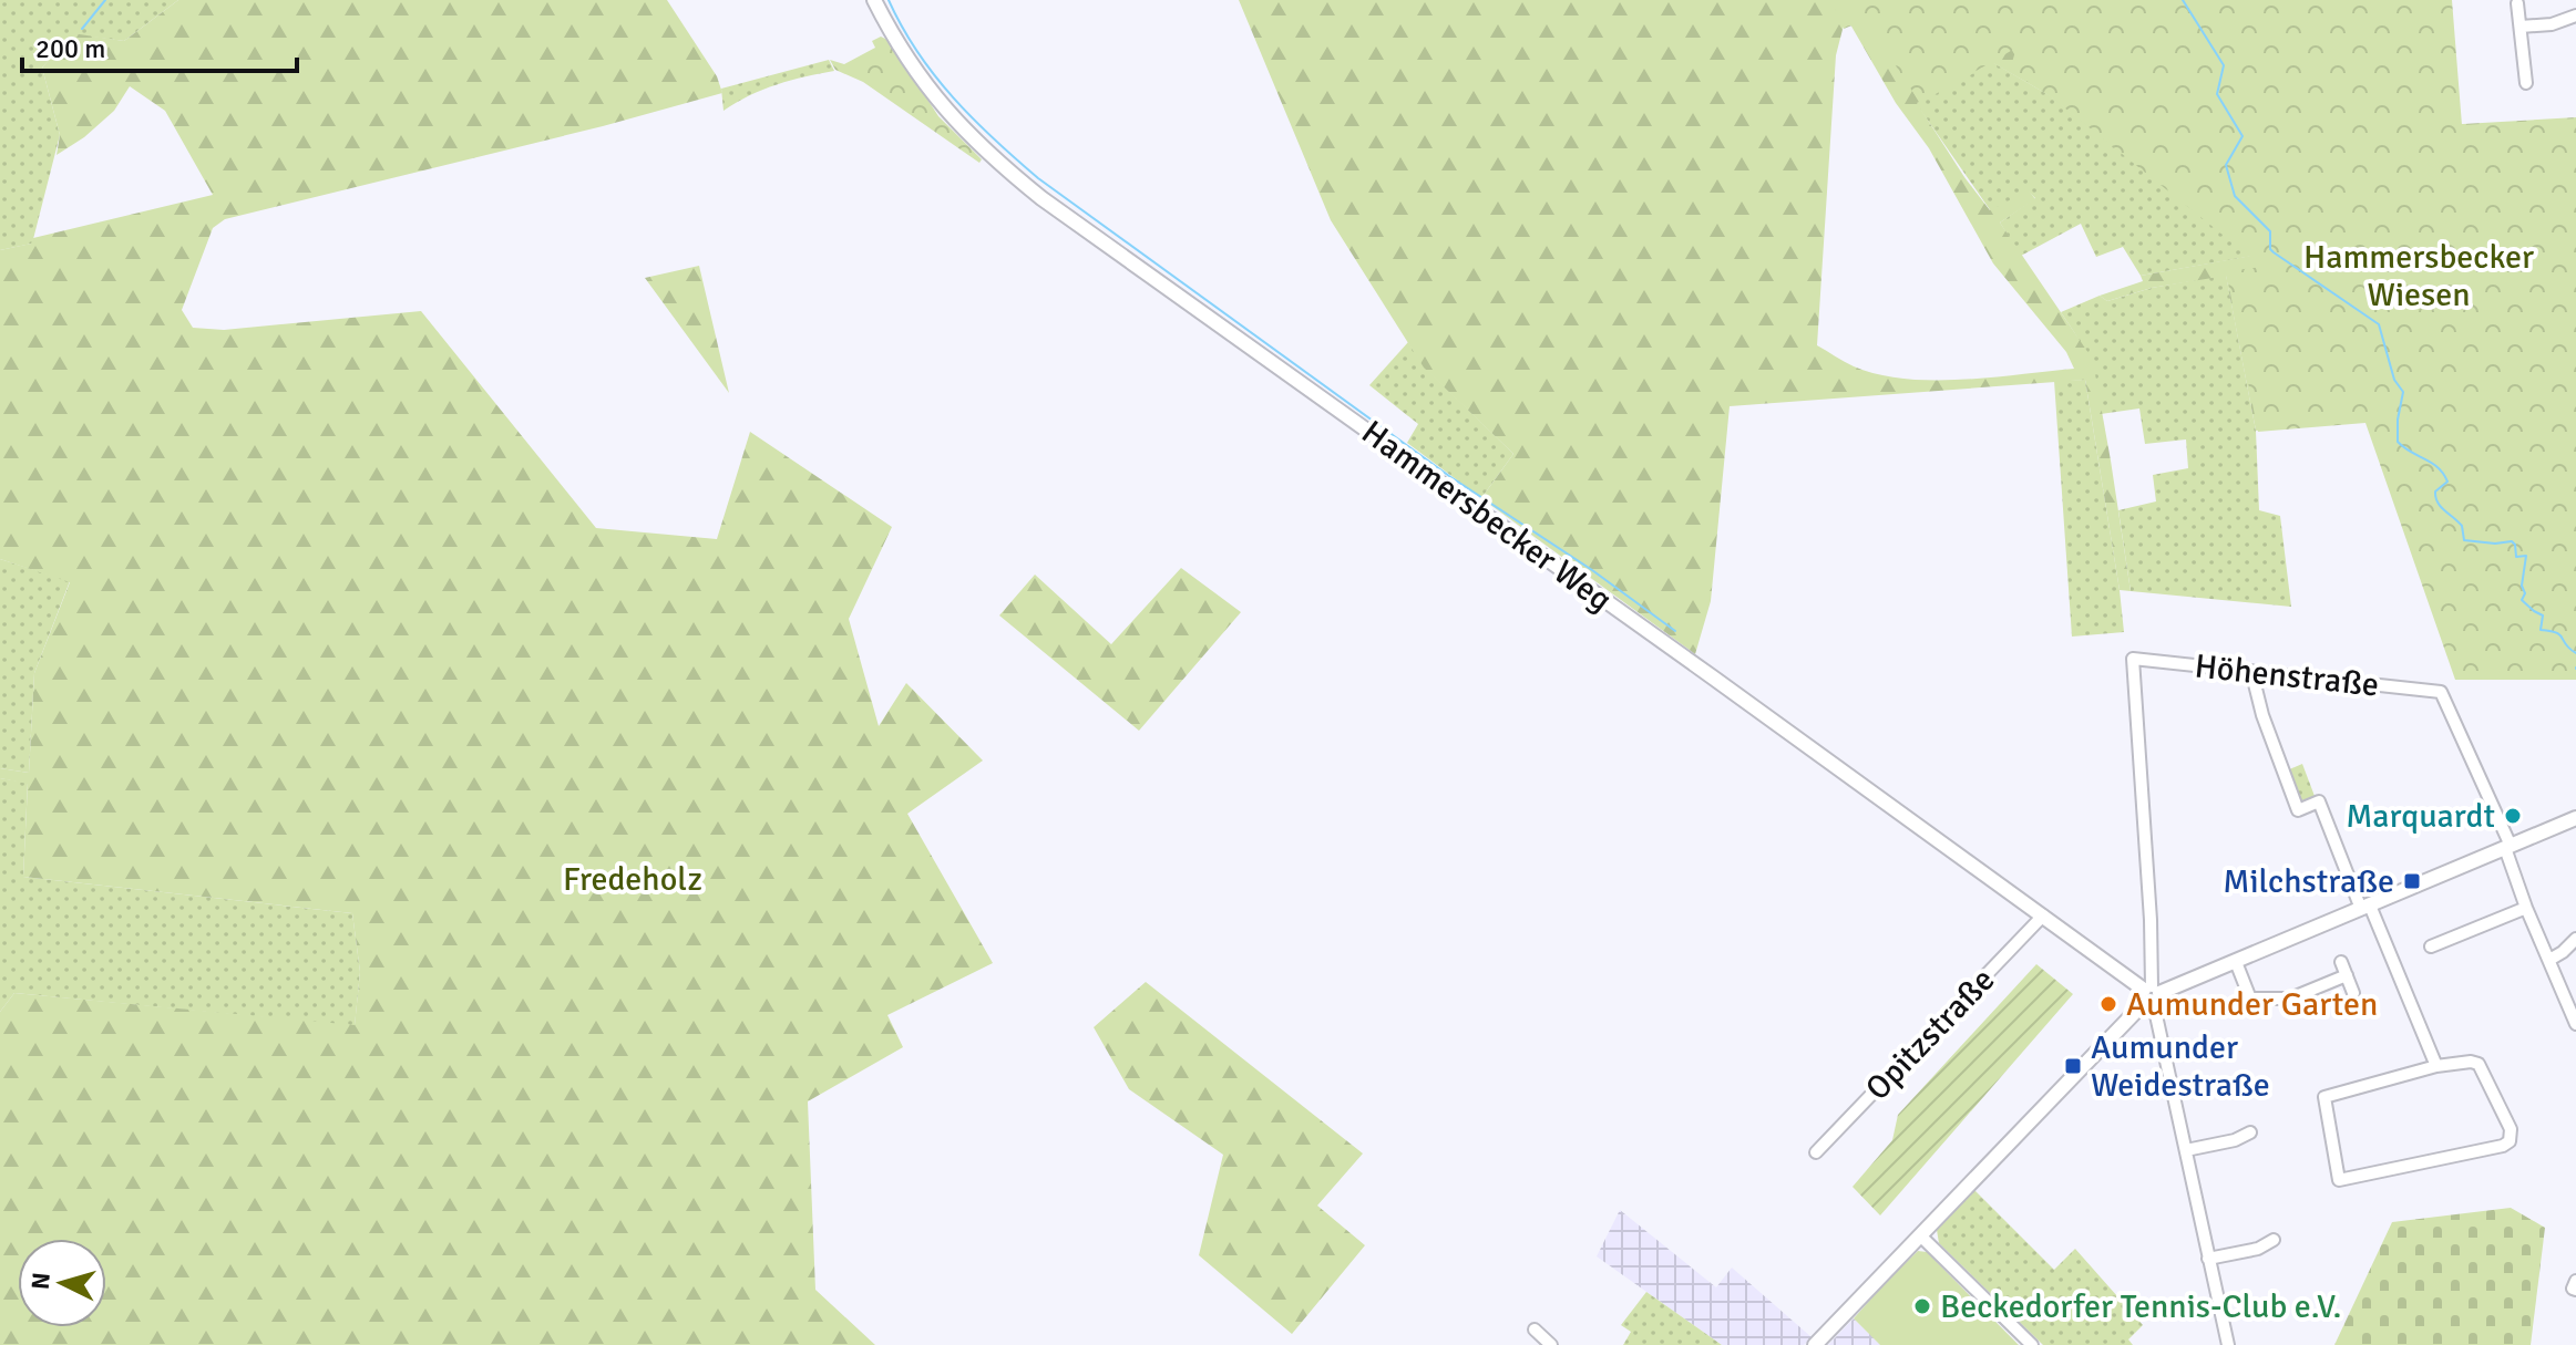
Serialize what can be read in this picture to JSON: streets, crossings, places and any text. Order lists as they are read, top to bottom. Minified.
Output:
{"streets":{"street":["Hammersbecker Weg","Höhenstraße","Opitzstraße"]},"crossings":[["Hammersbecker Weg","Höhenstraße"],["Hammersbecker Weg","Opitzstraße"]],"parks":["Hammersbecker Wiesen","Fredeholz"],"places":{"other":["Marquardt","Aumunder Garten","Beckedorfer Tennis-Club e.V."],"transit":["Milchstraße","Aumunder Weidestraße"]},"scale_bar":"200 m","north":"left"}
